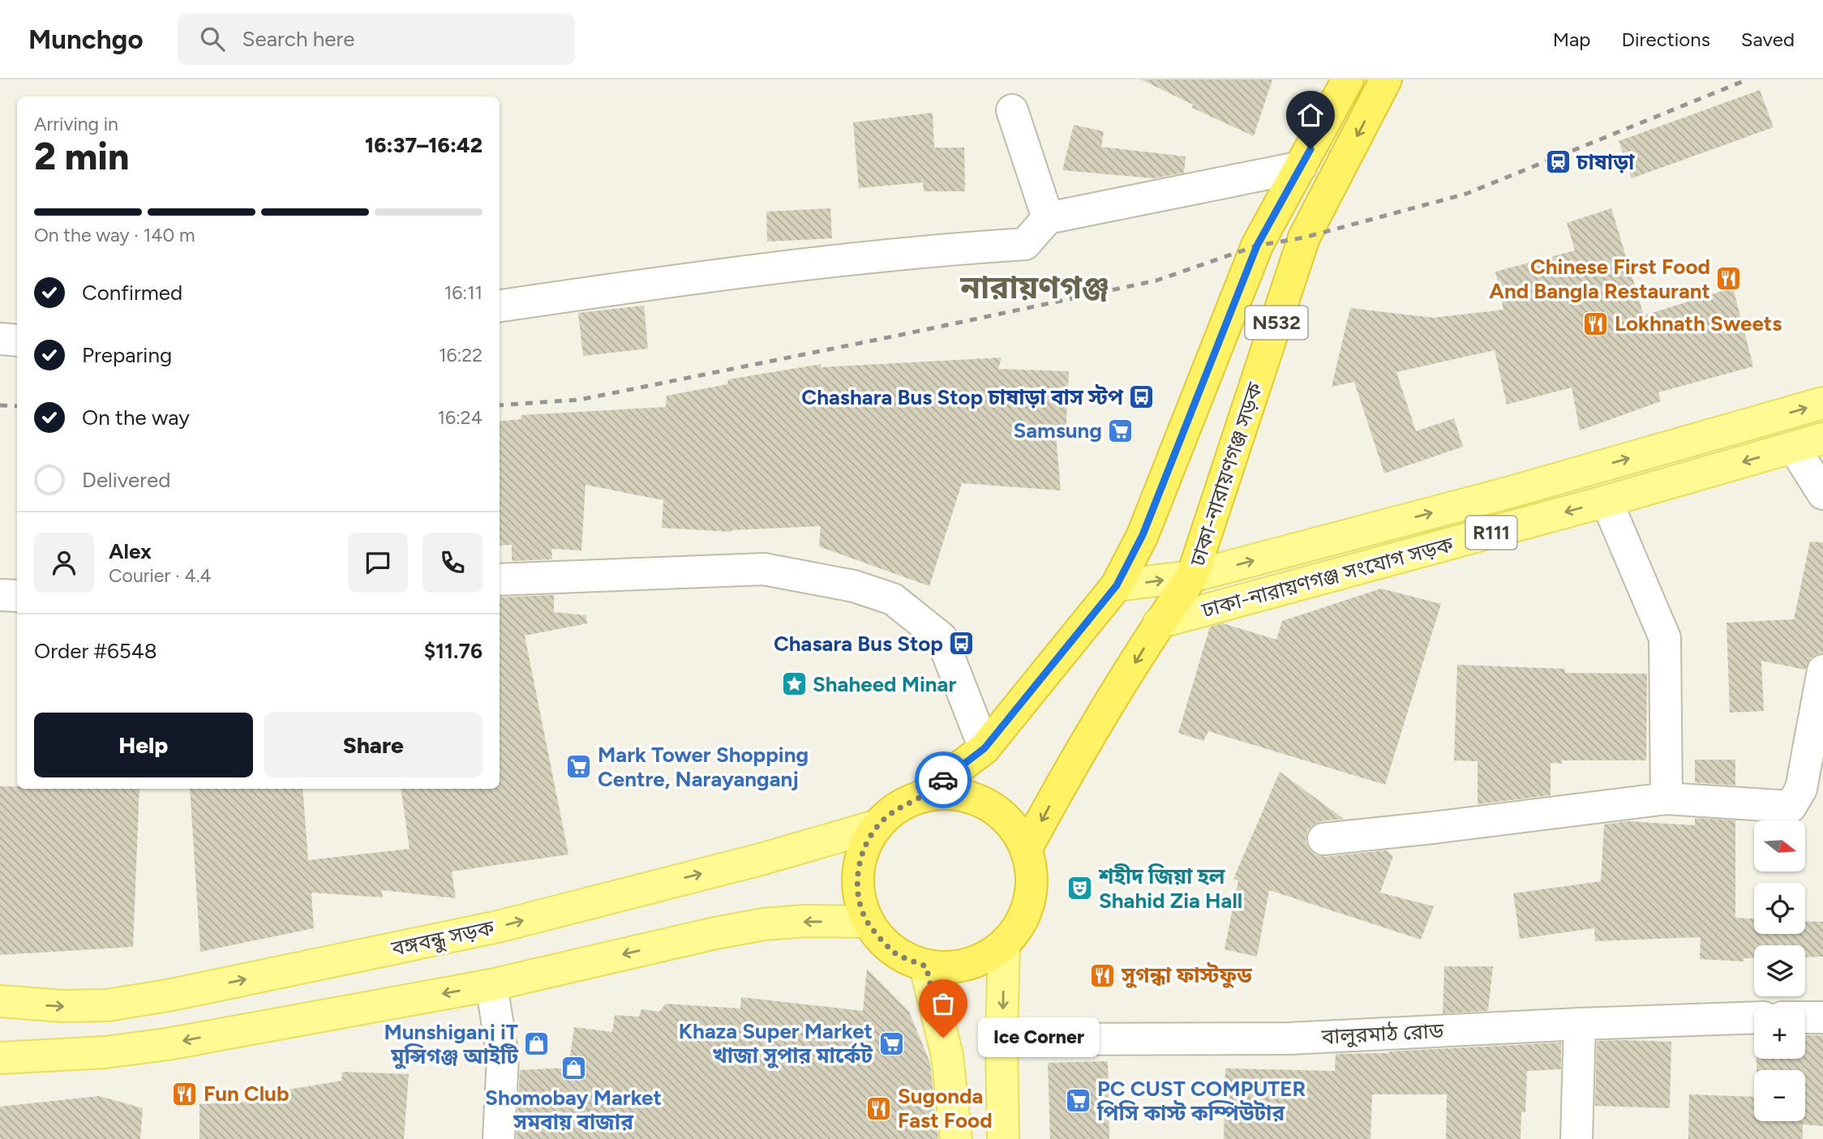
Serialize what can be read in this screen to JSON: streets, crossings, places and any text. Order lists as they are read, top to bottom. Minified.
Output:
{"streets":{"highway":["N532","ঢাকা-নারায়ণগঞ্জ সড়ক"],"main road":["R111","ঢাকা-নারায়ণগঞ্জ সংযোগ সড়ক","বঙ্গবন্ধু সড়ক"],"street":["বালুরমাঠ রোড"]},"crossings":[["N532","ঢাকা-নারায়ণগঞ্জ সড়ক"],["N532","ঢাকা-নারায়ণগঞ্জ সংযোগ সড়ক"],["N532","বঙ্গবন্ধু সড়ক"],["ঢাকা-নারায়ণগঞ্জ সড়ক","ঢাকা-নারায়ণগঞ্জ সংযোগ সড়ক"],["ঢাকা-নারায়ণগঞ্জ সড়ক","বঙ্গবন্ধু সড়ক"]],"districts":["নারায়ণগঞ্জ"],"places":{"station":["চাষাড়া"],"restaurant":["Chinese First Food And Bangla Restaurant","Lokhnath Sweets","সুগন্ধা ফাস্টফুড","Fun Club","Sugonda Fast Food"],"bus stop":["Chashara Bus Stop চাষাড়া বাস স্টপ","Chasara Bus Stop"],"supermarket":["Samsung","Mark Tower Shopping Centre, Narayanganj","Khaza Super Market খাজা সুপার মার্কেট","PC CUST COMPUTER পিসি কাস্ট কম্পিউটার"],"place":["Shaheed Minar"],"theatre":["শহীদ জিয়া হল Shahid Zia Hall"],"other":["Ice Corner"],"shop":["Munshiganj iT মুন্সিগঞ্জ আইটি","Shomobay Market সমবায় বাজার"]},"north":"right","page":{"header":"Munchgo","search":"Search here","nav":["Map","Directions","Saved"],"heading":["2 min","Arriving in","16:37–16:42"],"panel":["Alex","Courier · 4.4","Order #6548","$11.76"],"bar":"On the way · 140 m","list":[["Confirmed","16:11"],["Preparing","16:22"],["On the way","16:24"],"Delivered"],"buttons":["Help","Share"],"map_buttons":["+","−"],"bubble":"Ice Corner"}}
